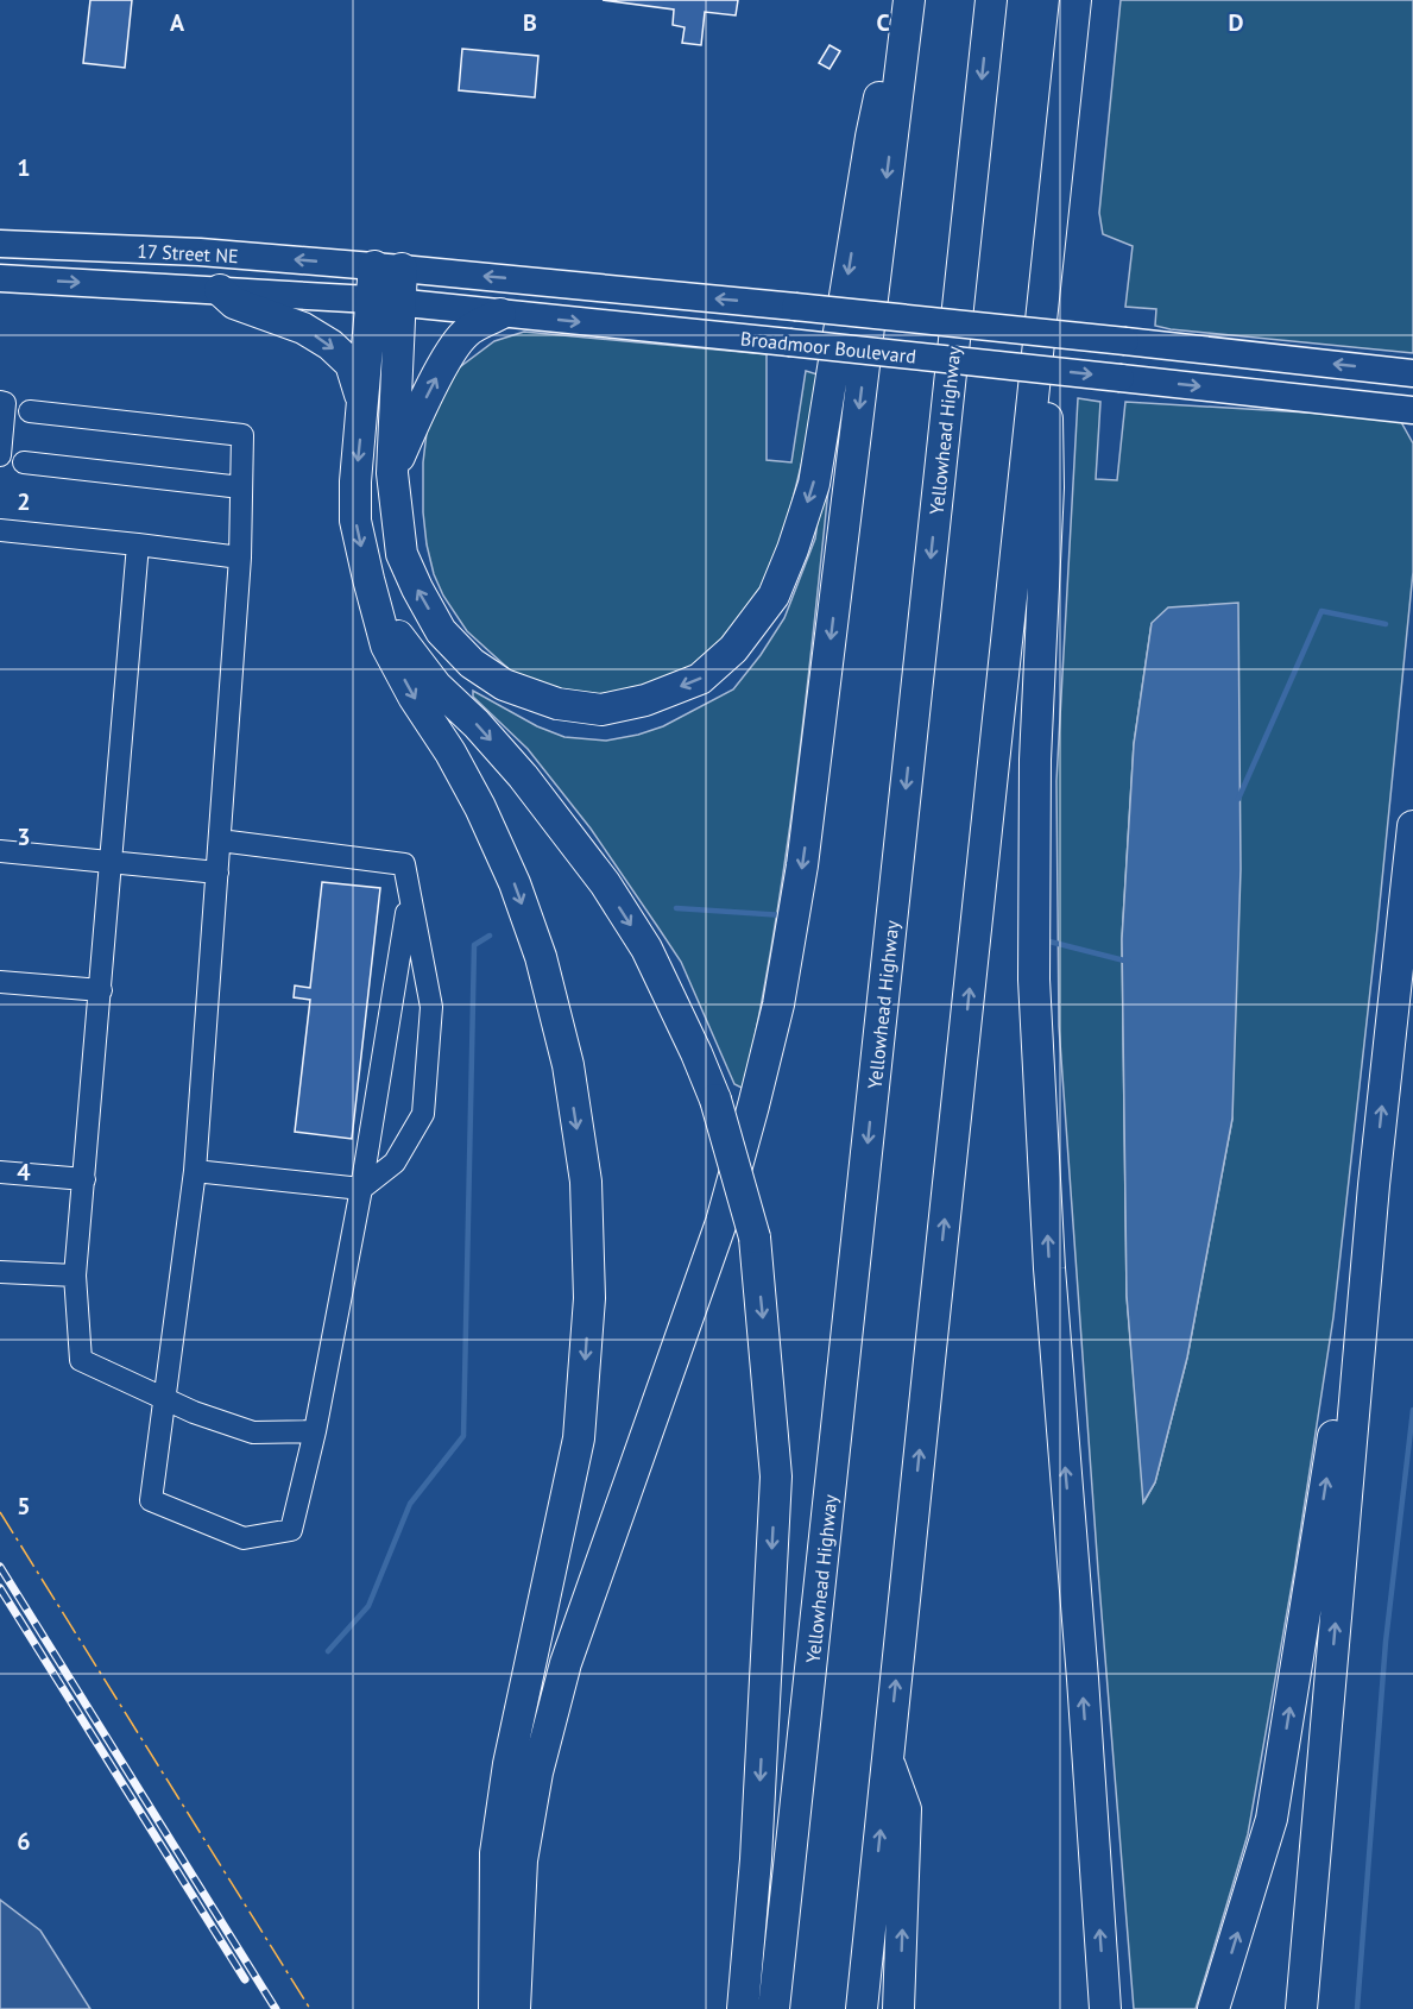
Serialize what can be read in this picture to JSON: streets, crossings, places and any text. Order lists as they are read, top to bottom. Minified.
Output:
{"streets":{"highway":["Yellowhead Highway"],"main road":["17 Street NE","Broadmoor Boulevard"]},"crossings":[["17 Street NE","Broadmoor Boulevard"]],"grid":{"columns":["A","B","C","D"],"rows":["1","2","3","4","5","6"]}}
